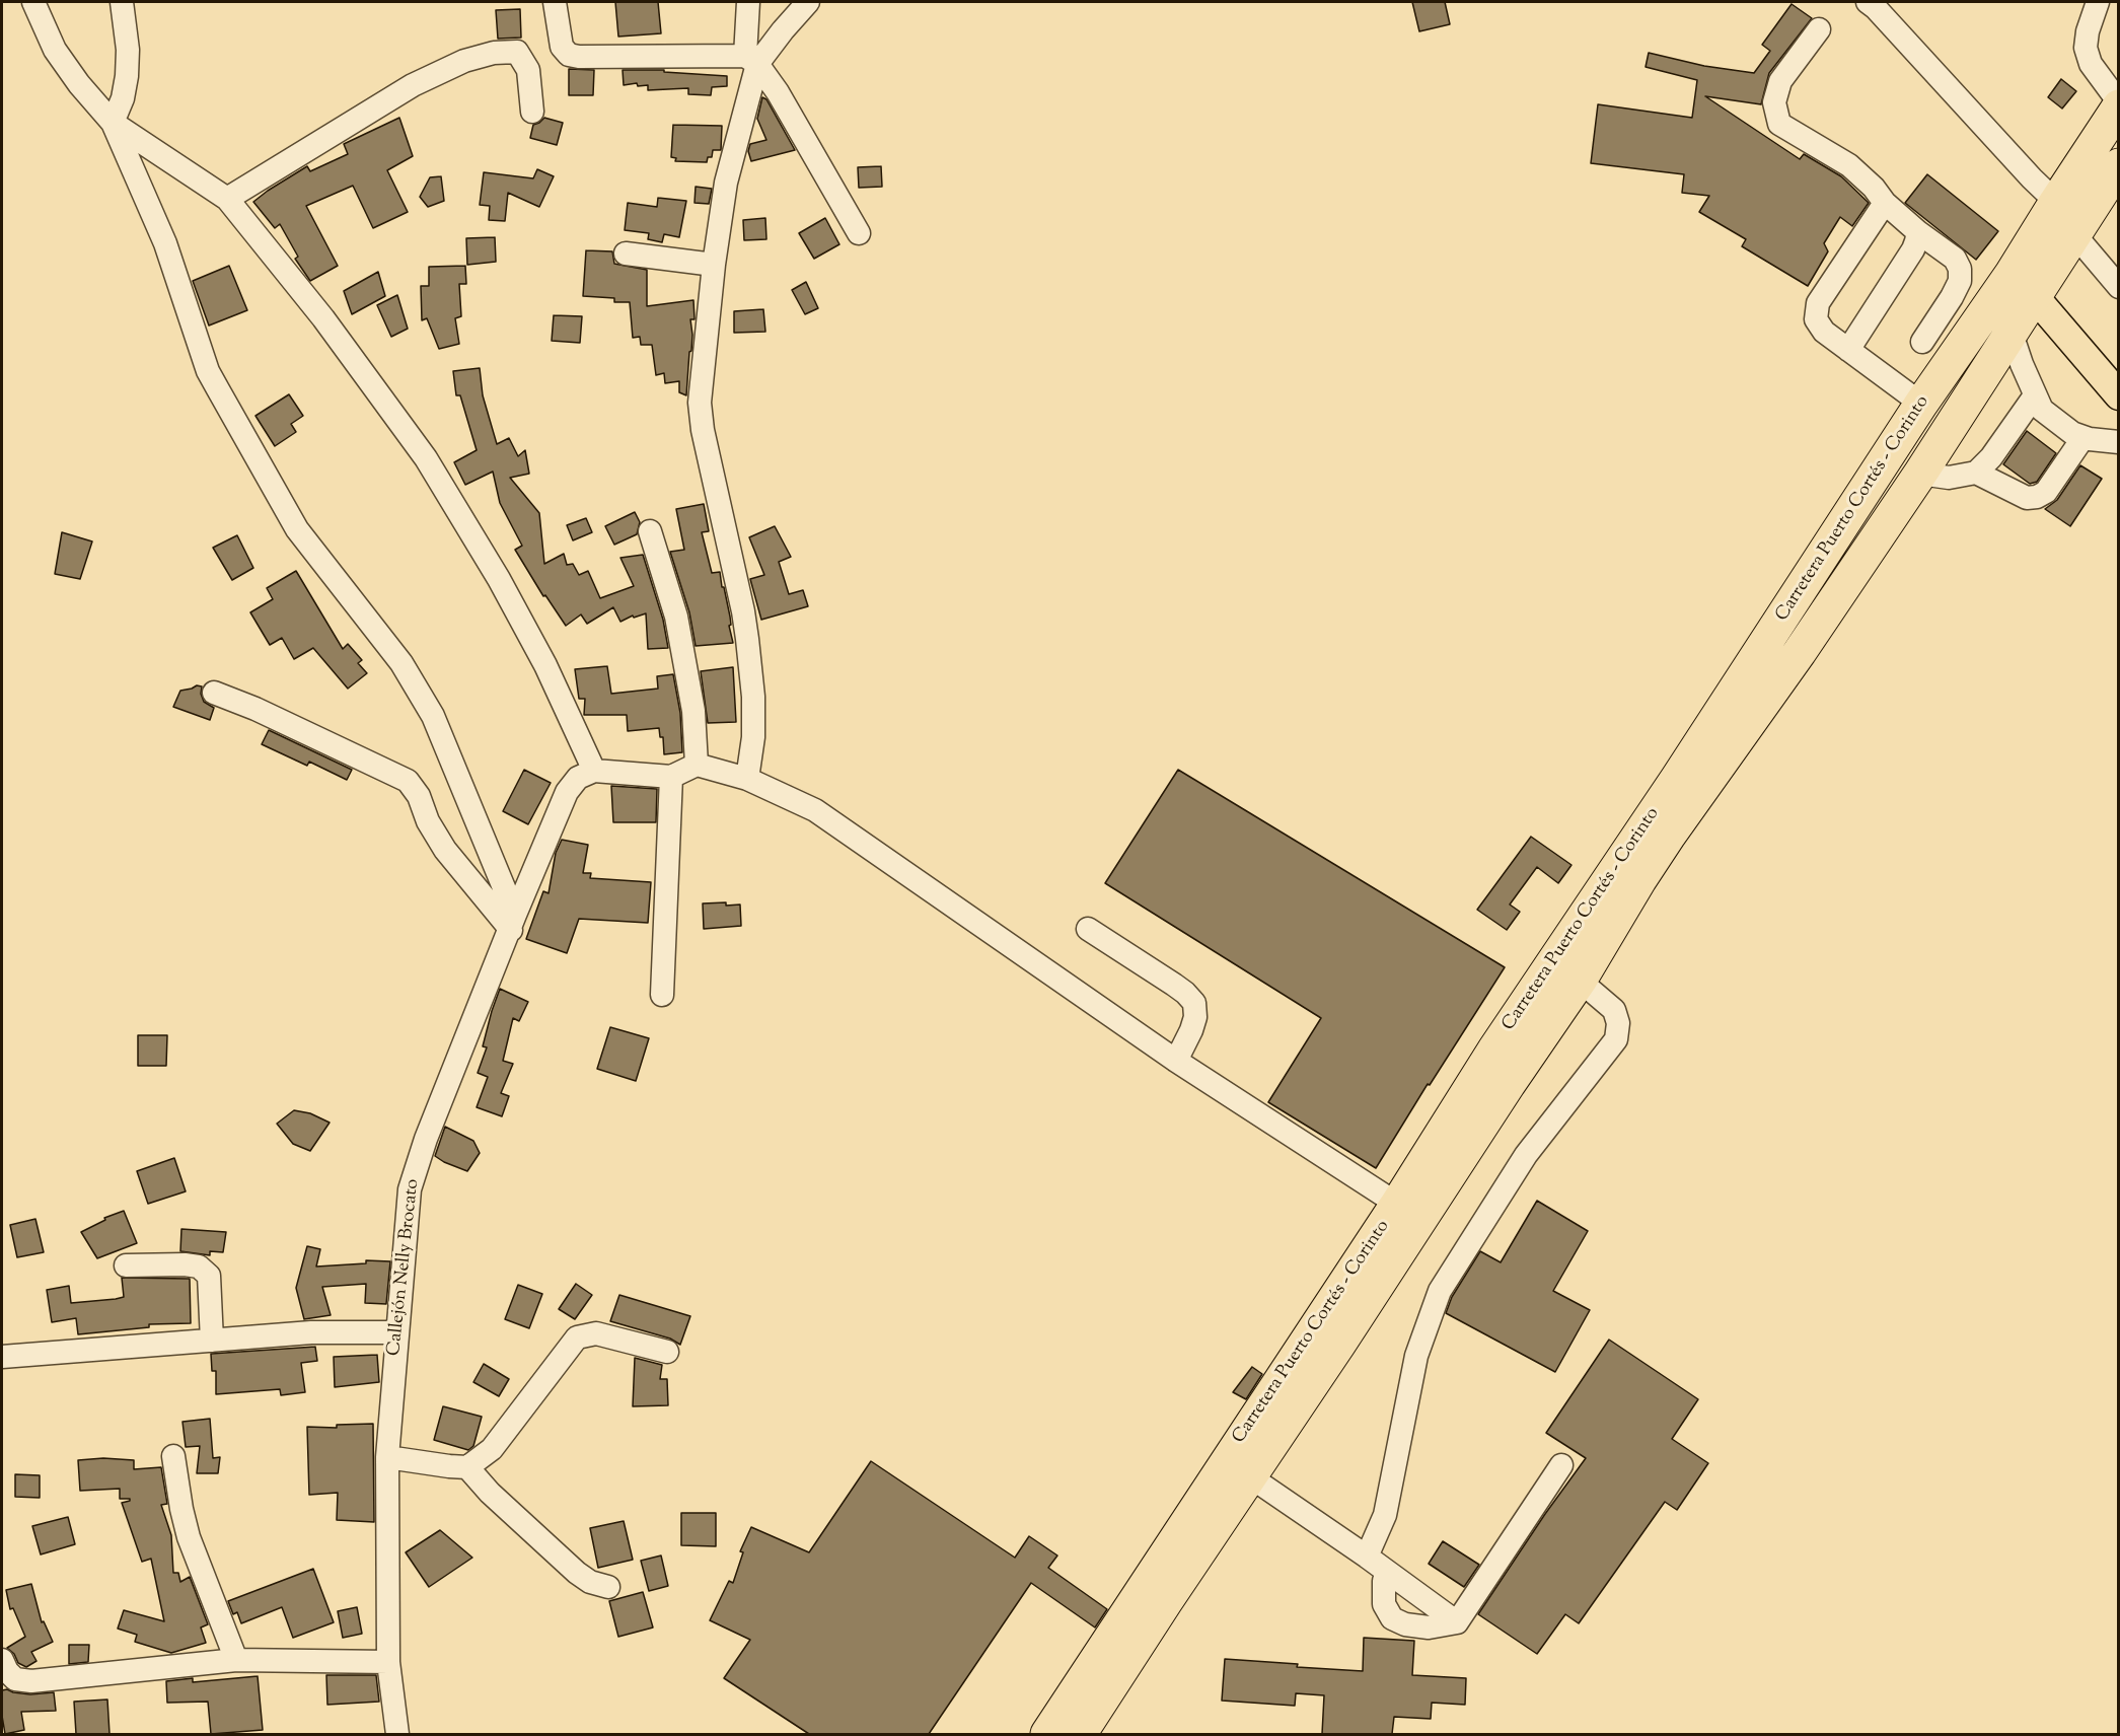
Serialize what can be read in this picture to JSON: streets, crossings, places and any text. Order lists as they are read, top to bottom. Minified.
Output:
{"streets":{"highway":["Carretera Puerto Cortés - Corinto"],"street":["Callejón Nelly Brocato"]}}
